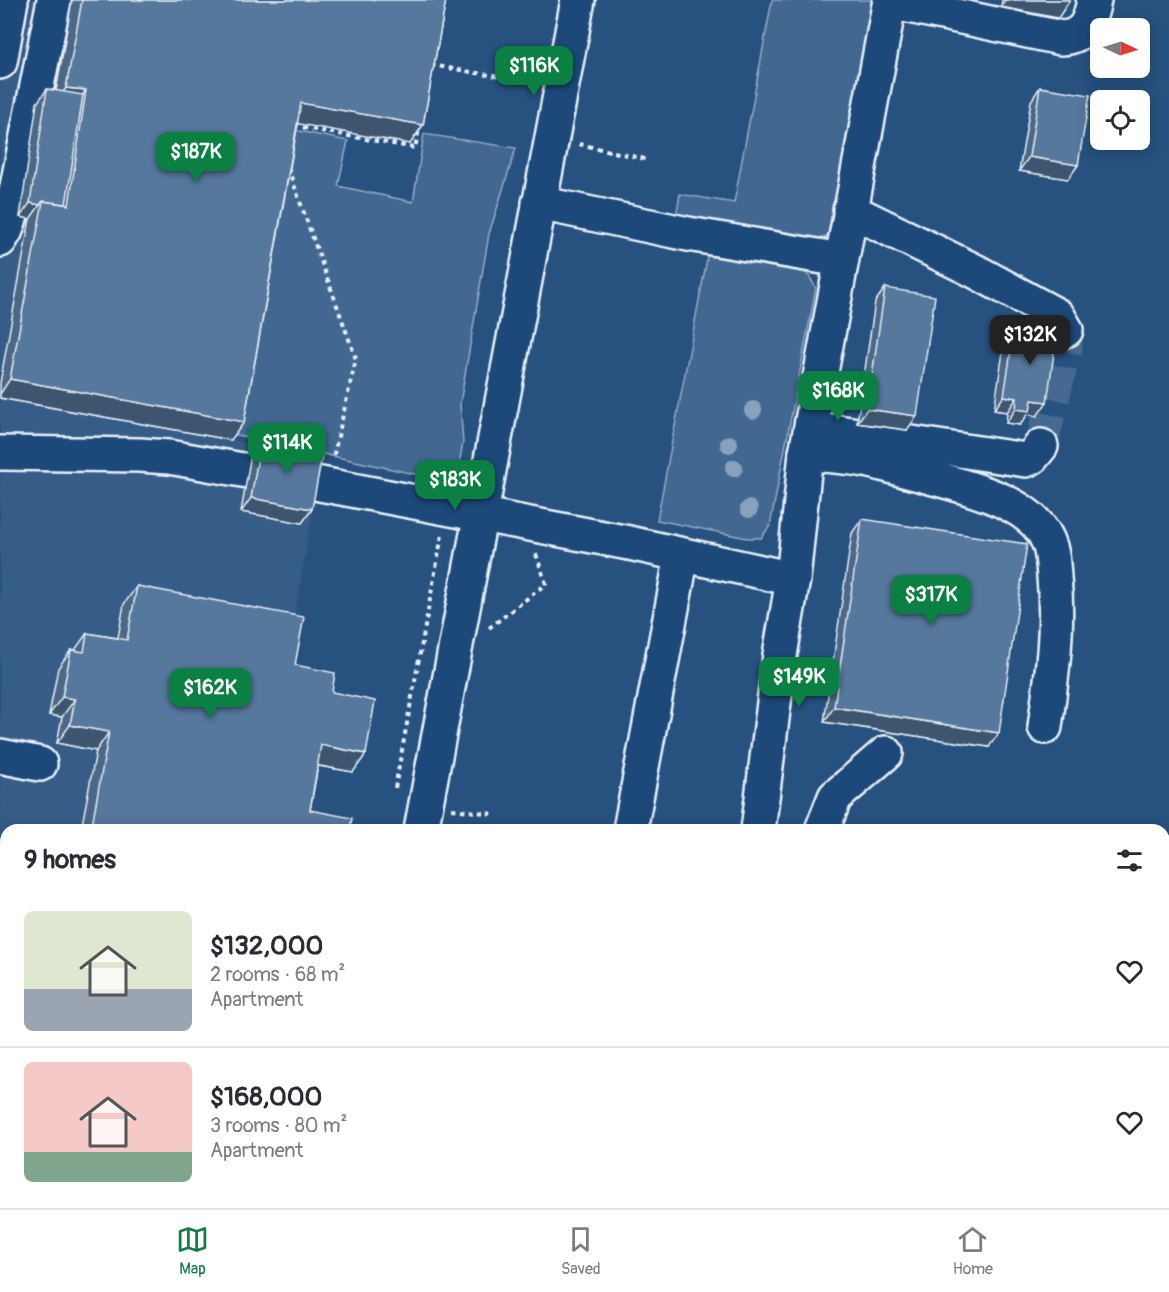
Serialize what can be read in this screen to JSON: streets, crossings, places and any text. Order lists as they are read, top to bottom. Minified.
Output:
{"north":"right","page":{"price":["$116K","$187K","$132K","$168K","$114K","$183K","$317K","$149K","$162K"],"heading":"9 homes","list":[{"name":"$132,000","note":"2 rooms · 68 m² · Apartment"},{"name":"$168,000","note":"3 rooms · 80 m² · Apartment"}],"tabs":["Map","Saved","Home"]}}
